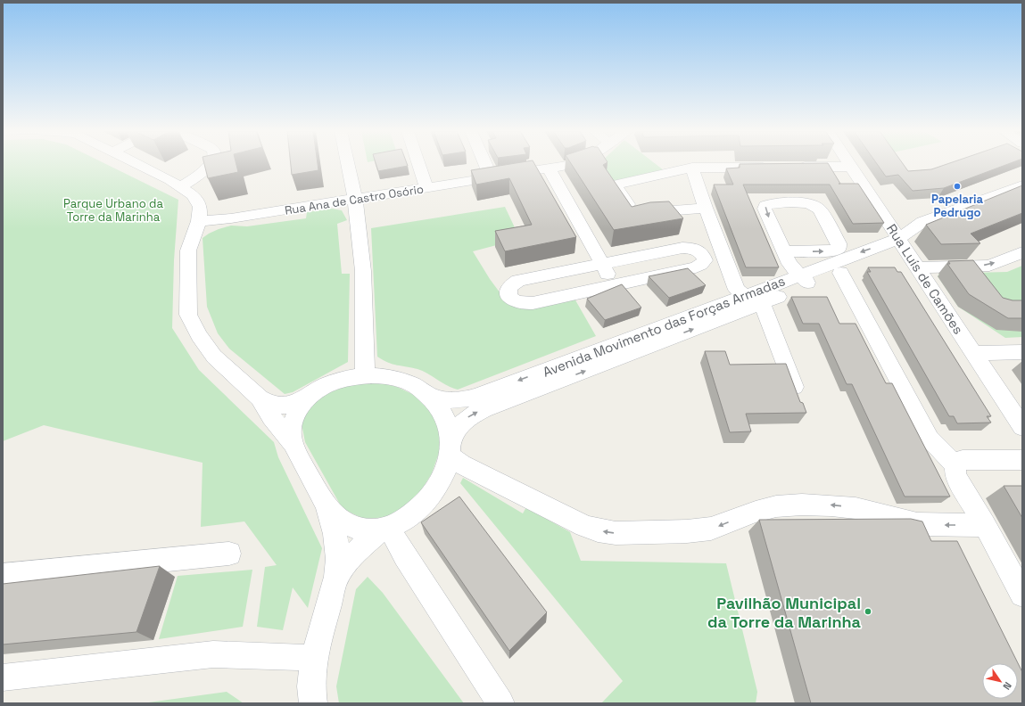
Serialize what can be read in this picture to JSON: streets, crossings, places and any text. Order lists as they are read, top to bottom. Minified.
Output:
{"streets":{"street":["Rua Ana de Castro Osório","Rua Luís de Camões","Avenida Movimento das Forças Armadas"]},"crossings":[["Rua Luís de Camões","Avenida Movimento das Forças Armadas"]],"parks":["Parque Urbano da Torre da Marinha"],"places":["Papelaria Pedrugo","Pavilhão Municipal da Torre da Marinha"],"north":"bottom right"}
